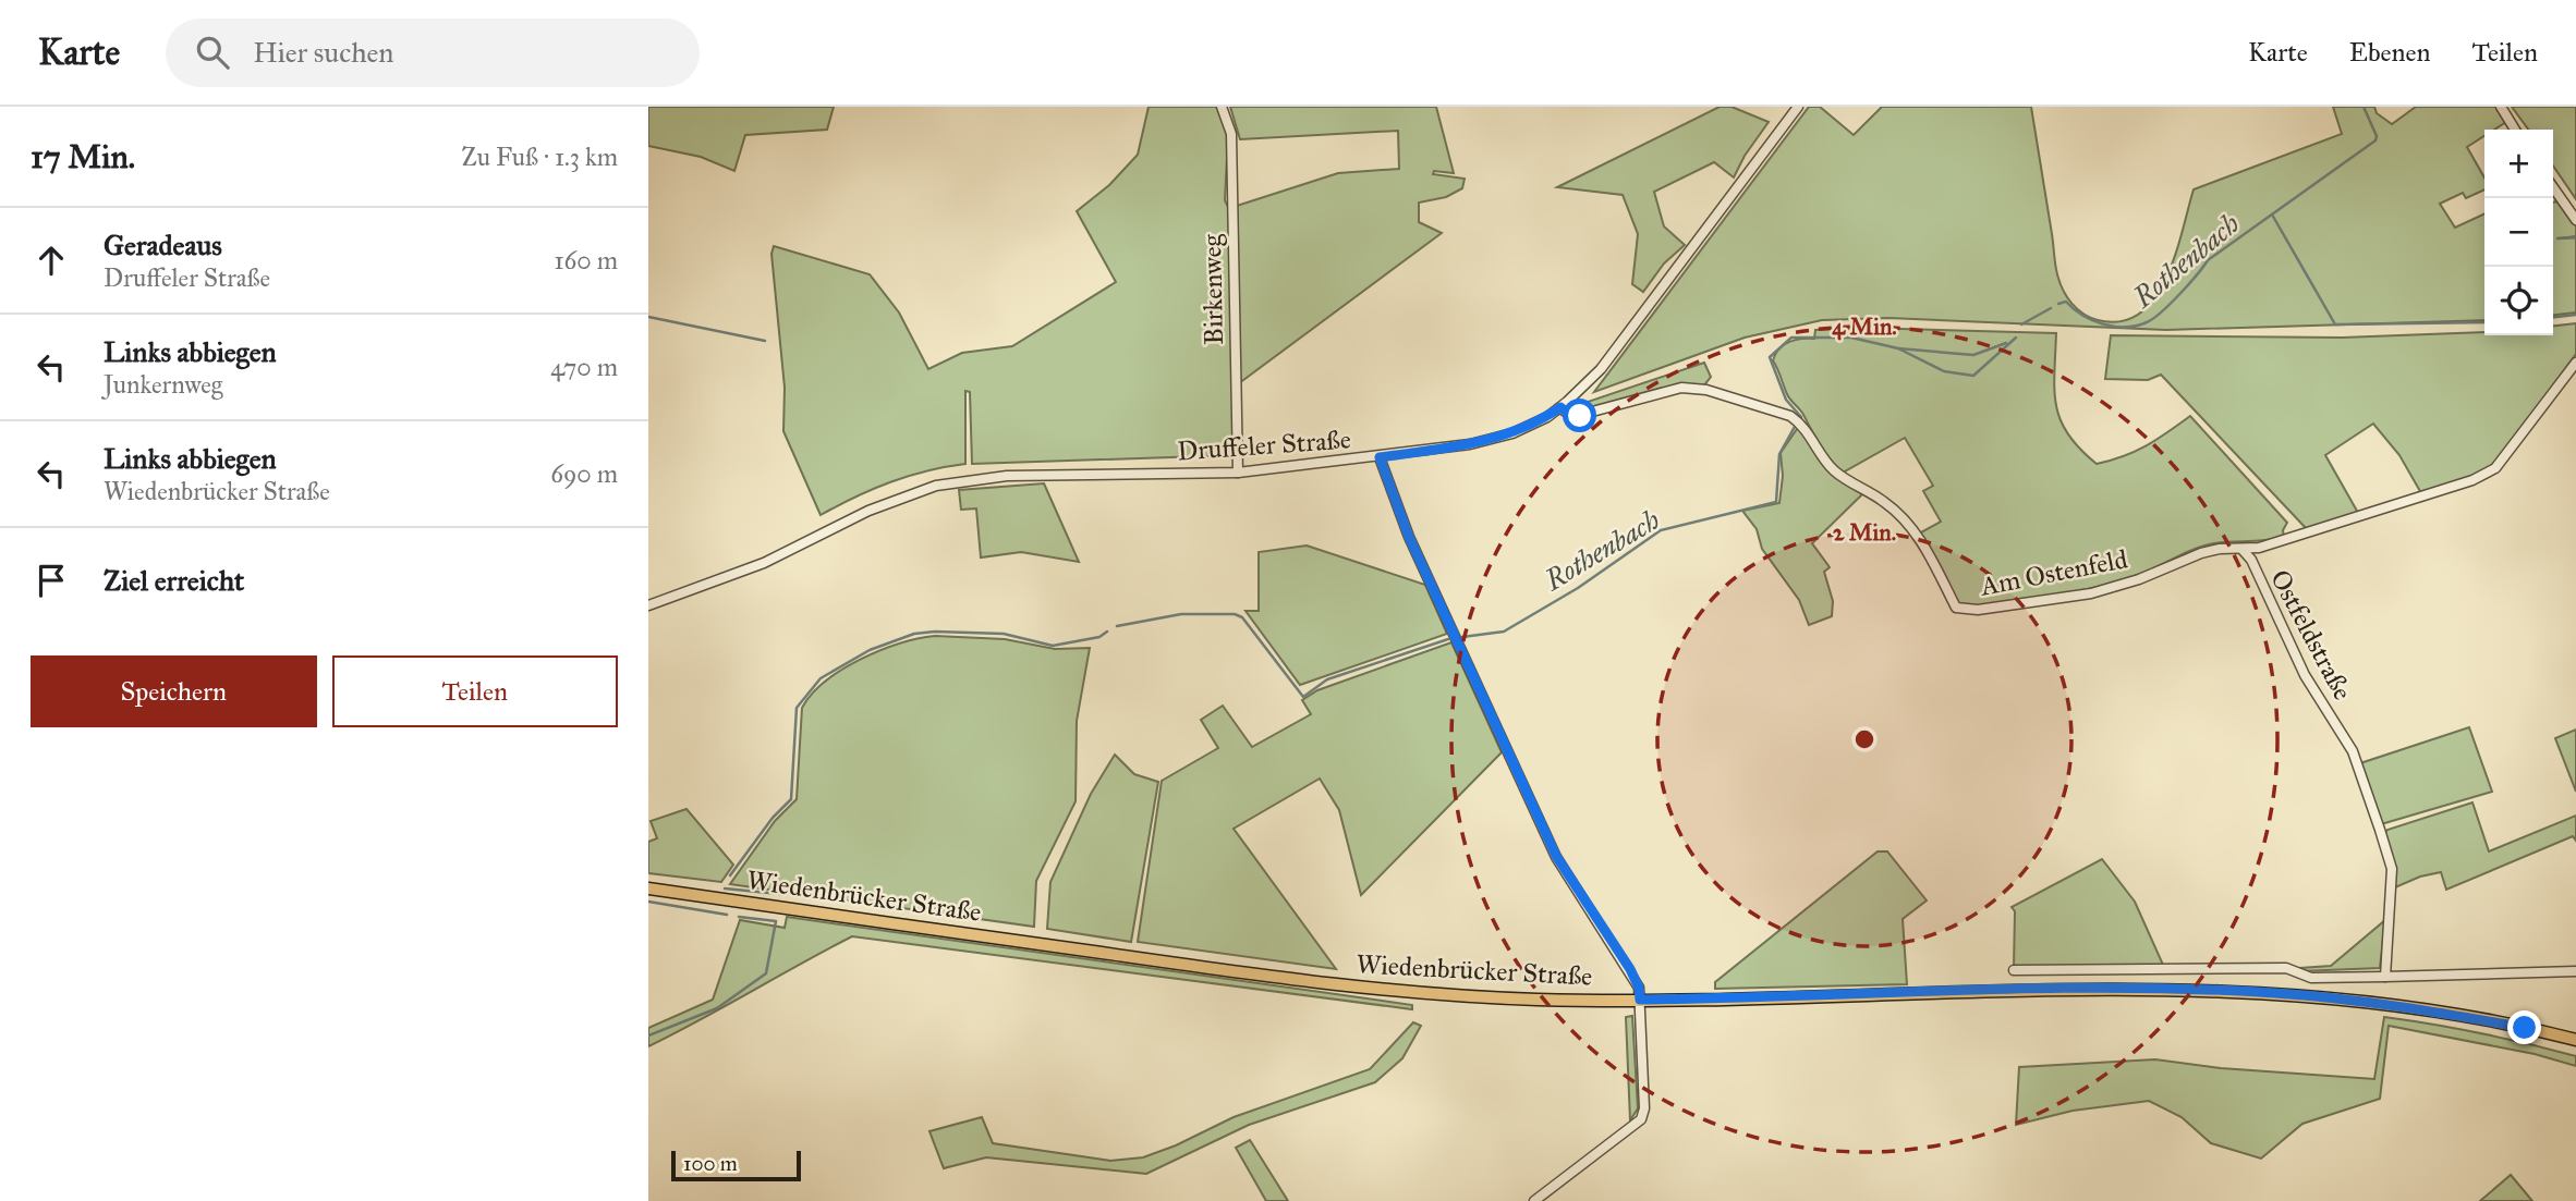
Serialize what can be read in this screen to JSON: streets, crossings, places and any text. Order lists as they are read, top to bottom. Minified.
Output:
{"streets":{"main road":["Wiedenbrücker Straße"],"street":["Birkenweg","Druffeler Straße","Am Ostenfeld","Ostfeldstraße"]},"crossings":[["Birkenweg","Druffeler Straße"],["Druffeler Straße","Am Ostenfeld"],["Am Ostenfeld","Ostfeldstraße"]],"water":["Rothenbach"],"scale_bar":"100 m","page":{"header":"Karte","search":"Hier suchen","nav":["Karte","Ebenen","Teilen"],"heading":["17 Min.","Zu Fuß · 1.3 km"],"map_buttons":["+","−"],"list":[["Geradeaus","Druffeler Straße","160 m"],["Links abbiegen","Junkernweg","470 m"],["Links abbiegen","Wiedenbrücker Straße","690 m"],"Ziel erreicht"],"buttons":["Speichern","Teilen"],"scale":"100 m"},"rings":["4 Min.","2 Min."]}
